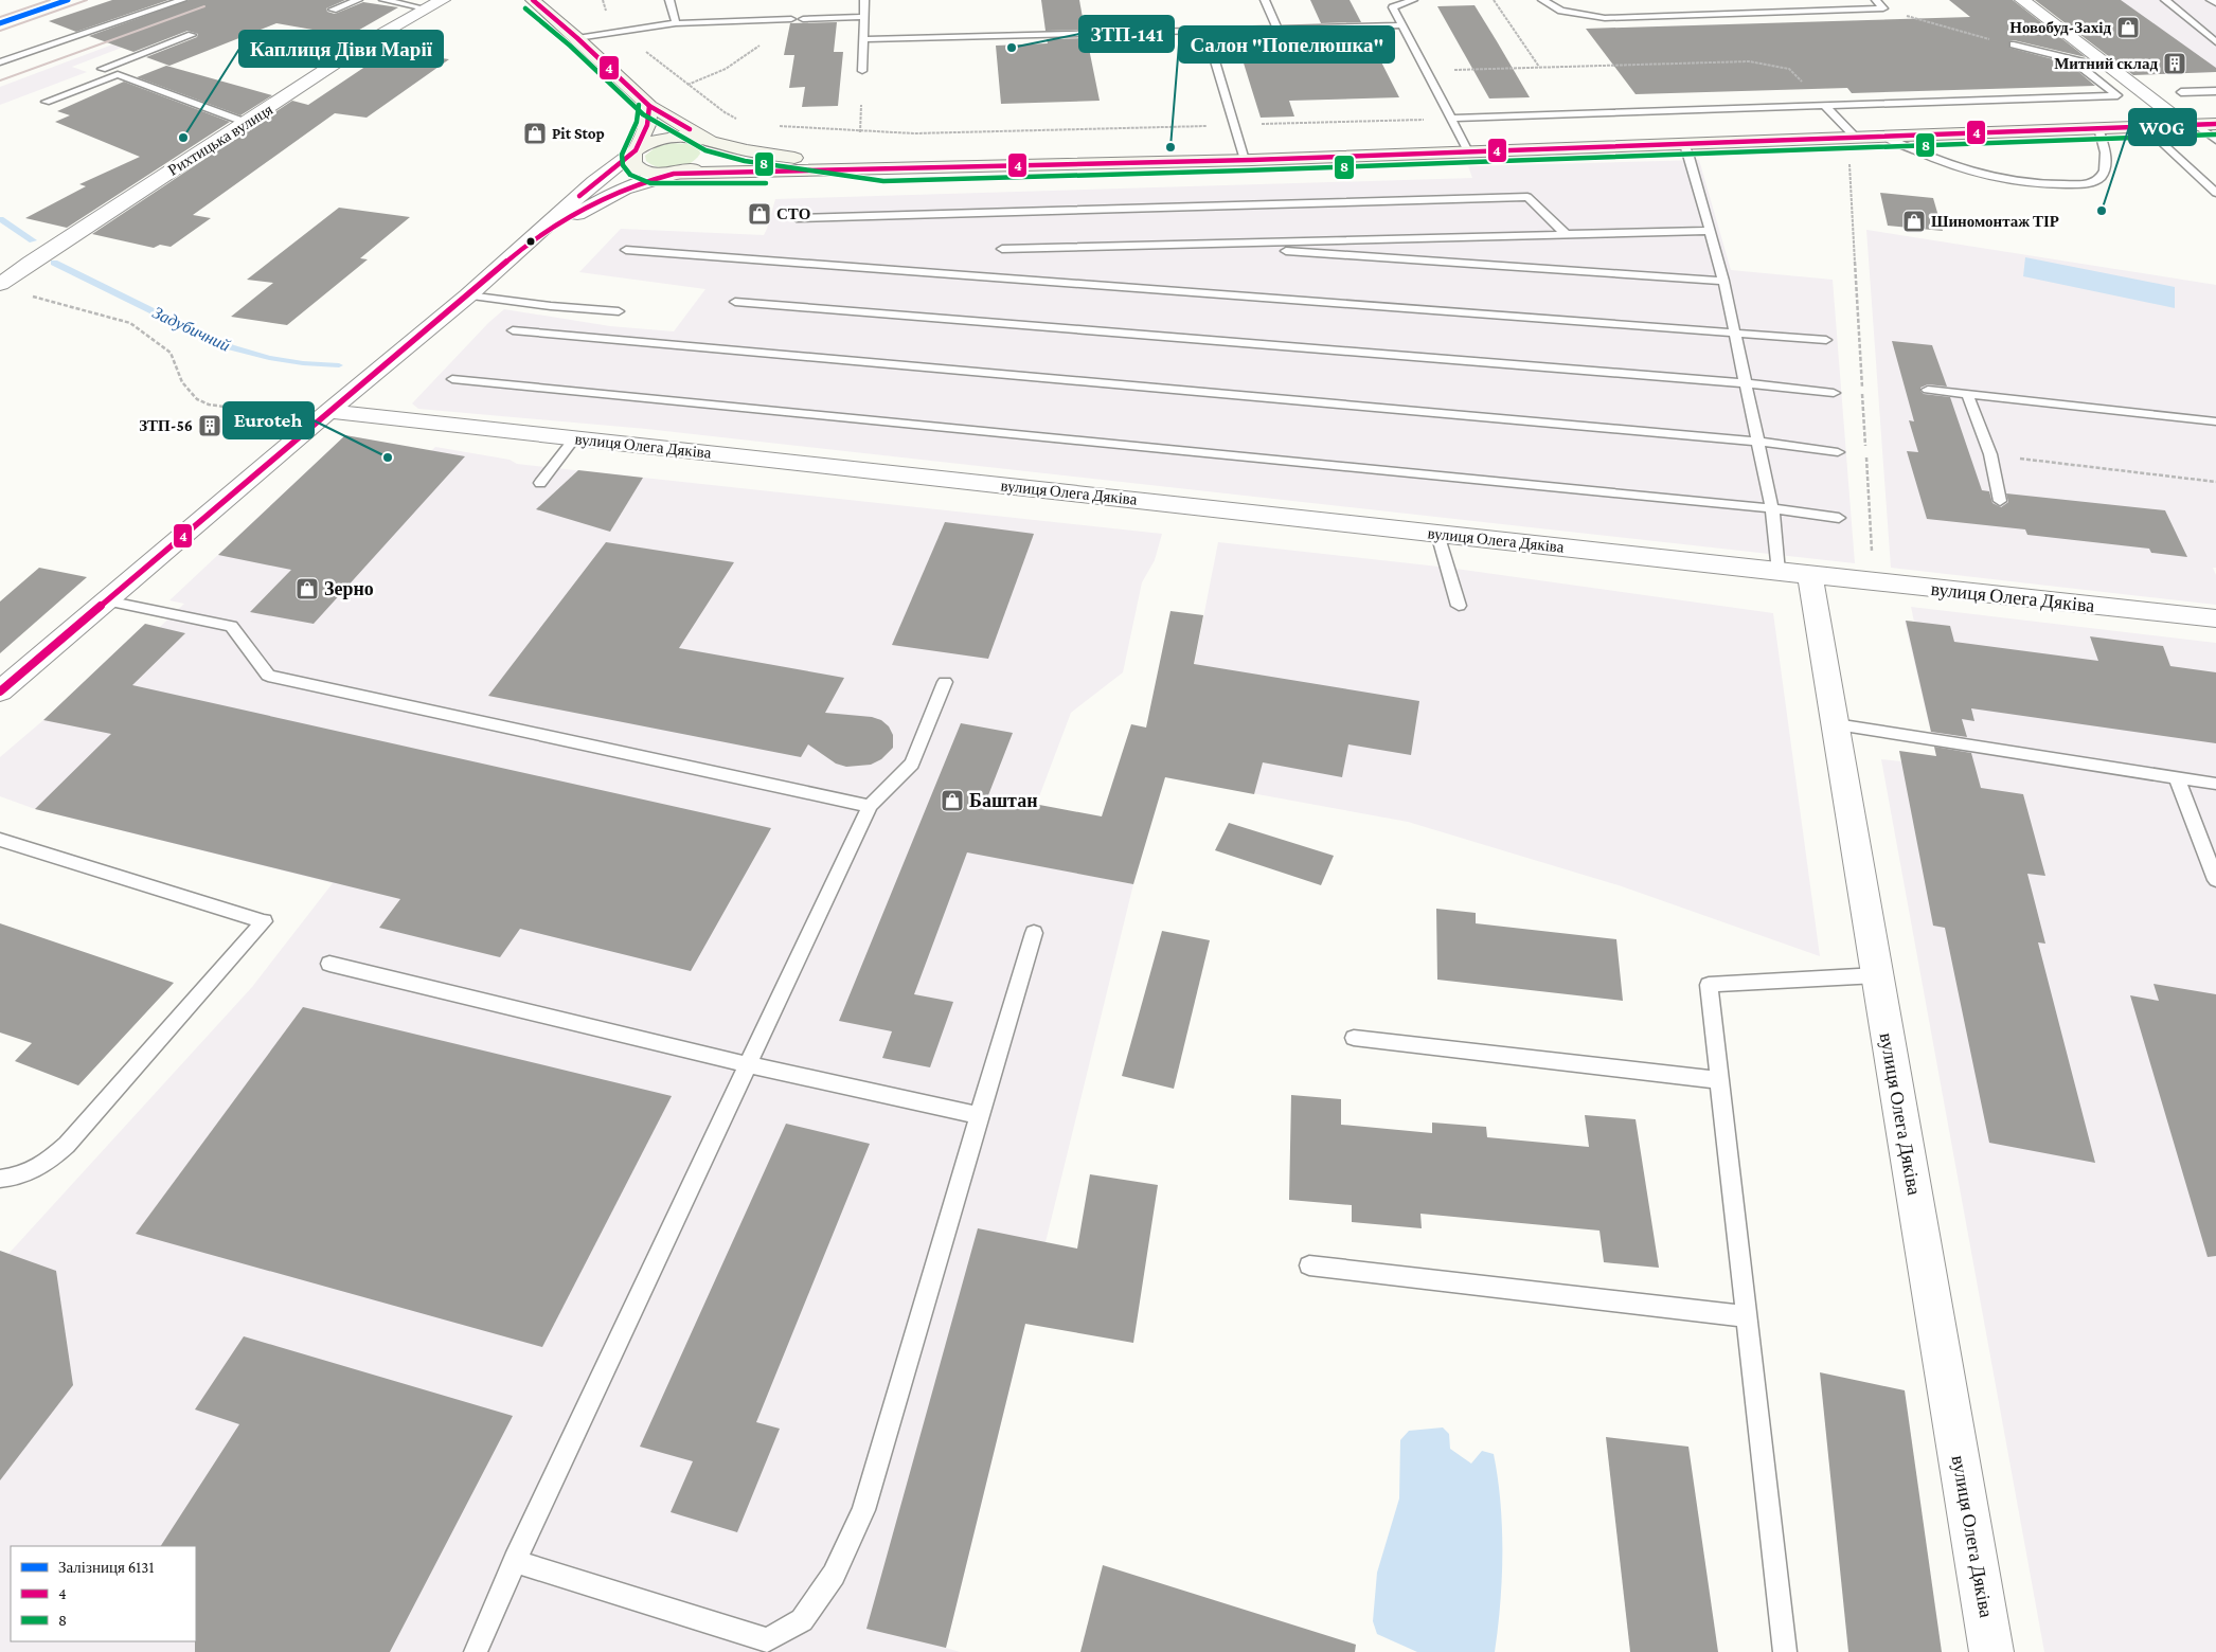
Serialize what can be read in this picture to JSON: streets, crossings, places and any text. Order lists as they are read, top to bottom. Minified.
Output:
{"streets":{"street":["Рихтицька вулиця","вулиця Олега Дяківа"]},"water":["Задубичний"],"places":{"shop":["Новобуд-Захід","Pit Stop","СТО","Шиномонтаж ТІР","Зерно","Баштан"],"other":["ЗТП-141","Каплиця Діви Марії","Салон \"Попелюшка\"","WOG","Euroteh"],"building":["Митний склад","ЗТП-56"]},"lines":["rail line 6131","transit line 4","transit line 8"],"legend":["Залізниця 6131","4","8"]}
